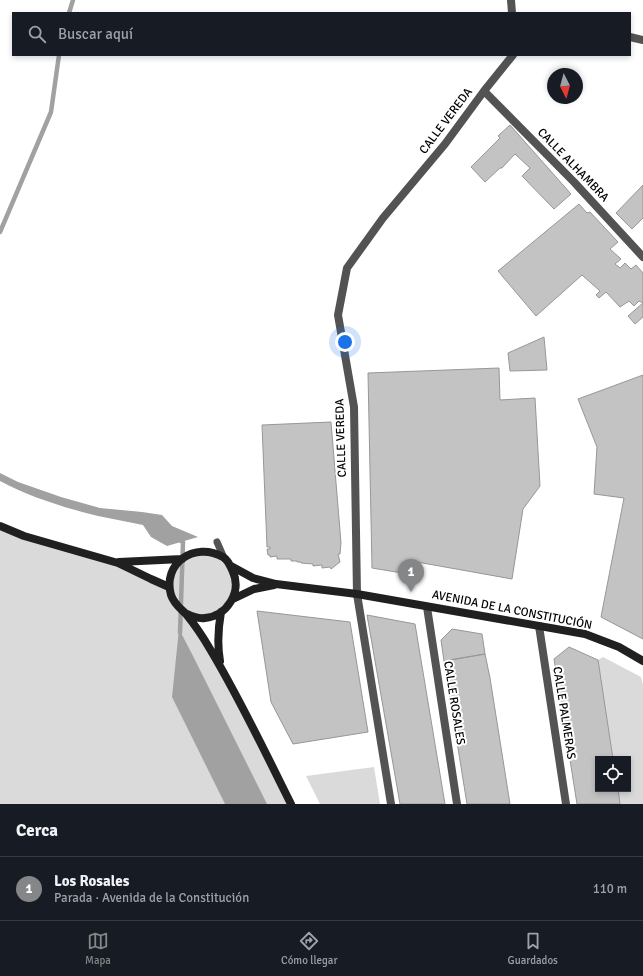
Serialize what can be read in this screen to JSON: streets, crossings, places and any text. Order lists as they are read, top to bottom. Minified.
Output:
{"streets":{"main road":["AVENIDA DE LA CONSTITUCIÓN"],"street":["CALLE VEREDA","CALLE ALHAMBRA","CALLE ROSALES","CALLE PALMERAS"]},"crossings":[["CALLE VEREDA","CALLE ALHAMBRA"],["CALLE VEREDA","AVENIDA DE LA CONSTITUCIÓN"],["AVENIDA DE LA CONSTITUCIÓN","CALLE ROSALES"],["AVENIDA DE LA CONSTITUCIÓN","CALLE PALMERAS"]],"north":"bottom","page":{"search":"Buscar aquí","pins":"1","heading":"Cerca","list":[{"mark":"1","name":"Los Rosales","note":"Parada · Avenida de la Constitución","value":"110 m"}],"nav":["Mapa","Cómo llegar","Guardados"]}}
